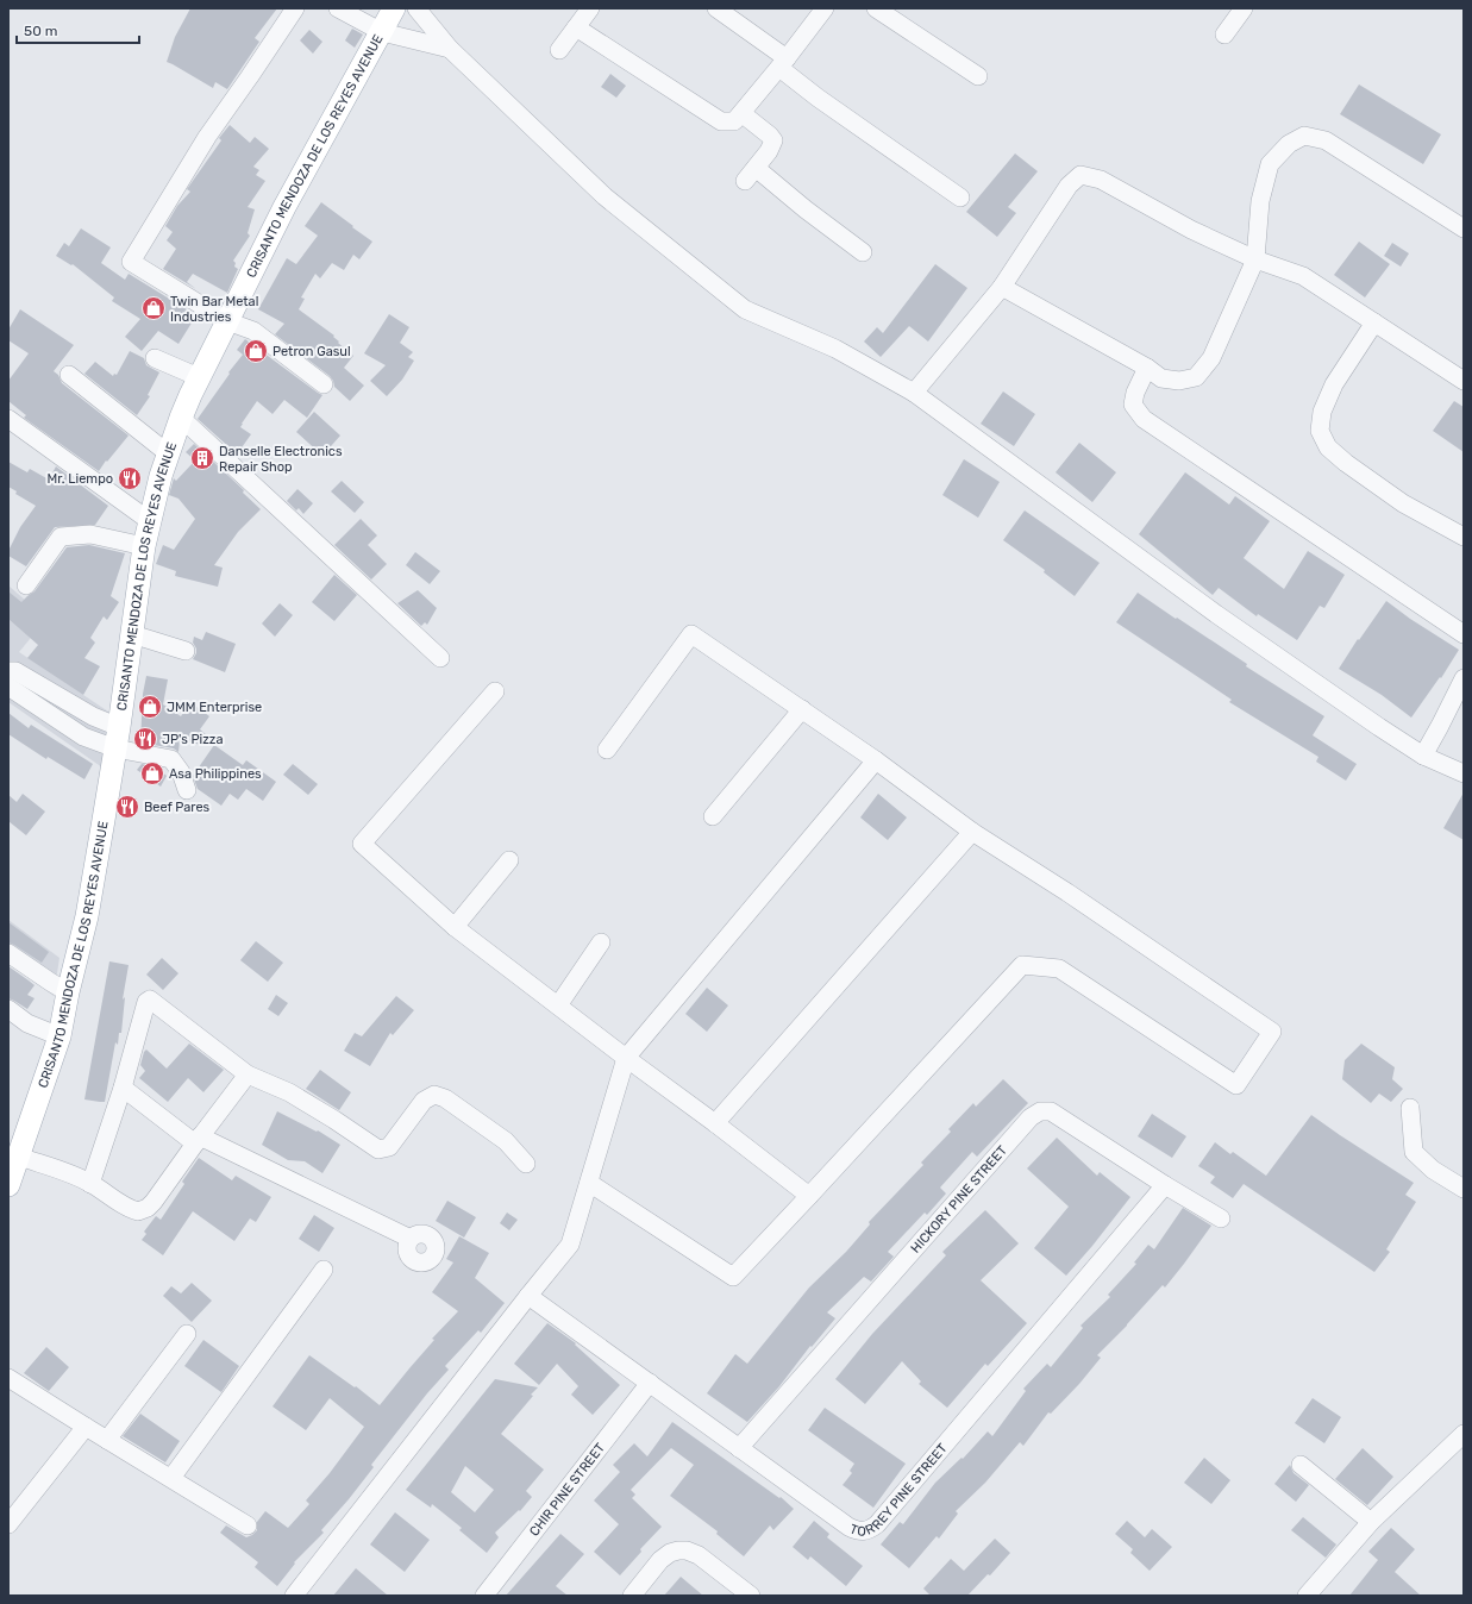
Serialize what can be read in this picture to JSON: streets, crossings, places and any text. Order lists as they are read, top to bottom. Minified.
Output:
{"streets":{"main road":["CRISANTO MENDOZA DE LOS REYES AVENUE"],"street":["HICKORY PINE STREET","TORREY PINE STREET","CHIR PINE STREET"]},"crossings":[["HICKORY PINE STREET","TORREY PINE STREET"],["TORREY PINE STREET","CHIR PINE STREET"]],"places":{"shop":["Twin Bar Metal Industries","Petron Gasul","JMM Enterprise","Asa Philippines"],"building":["Danselle Electronics Repair Shop"],"restaurant":["Mr. Liempo","JP's Pizza","Beef Pares"]},"scale_bar":"50 m"}
